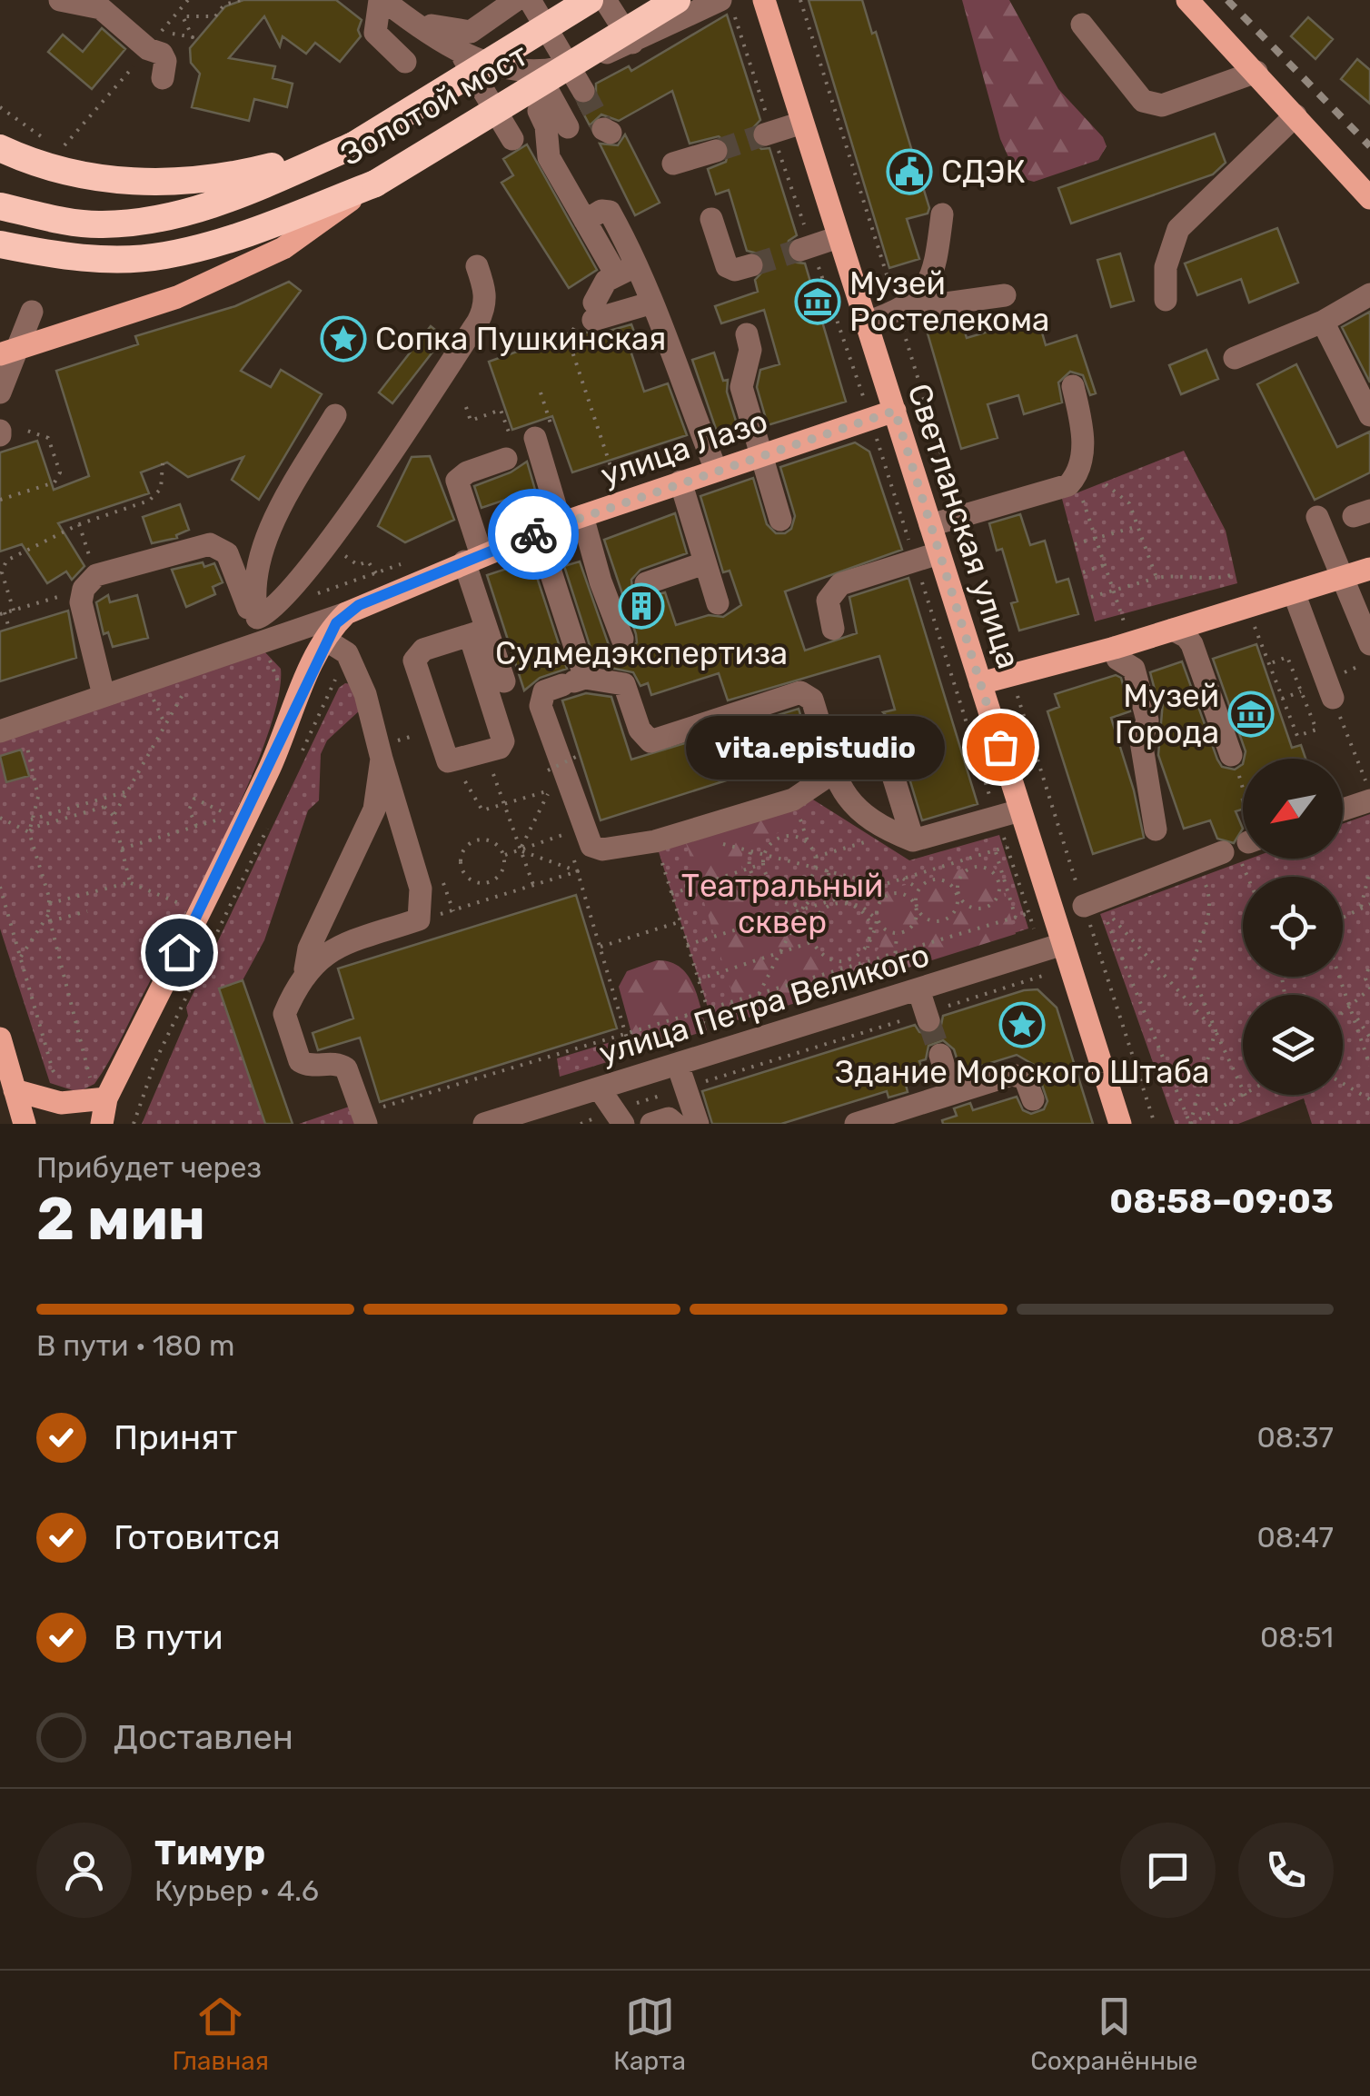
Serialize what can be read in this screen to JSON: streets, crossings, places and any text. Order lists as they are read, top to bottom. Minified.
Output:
{"streets":{"highway":["Золотой мост"],"main road":["улица Лазо","Светланская улица"],"street":["улица Петра Великого"]},"crossings":[["улица Лазо","Светланская улица"],["Светланская улица","улица Петра Великого"]],"parks":["Театральный сквер"],"places":{"public building":["СДЭК"],"museum":["Музей Ростелекома","Музей Города"],"place":["Сопка Пушкинская","Здание Морского Штаба"],"building":["Судмедэкспертиза"],"other":["vita.epistudio"]},"north":"bottom left","page":{"bubble":"vita.epistudio","heading":["2 мин","Прибудет через","08:58–09:03"],"panel":["Тимур","Курьер · 4.6"],"bar":"В пути · 180 m","list":[["Принят","08:37"],["Готовится","08:47"],["В пути","08:51"],"Доставлен"],"tabs":["Главная","Карта","Сохранённые"]}}
